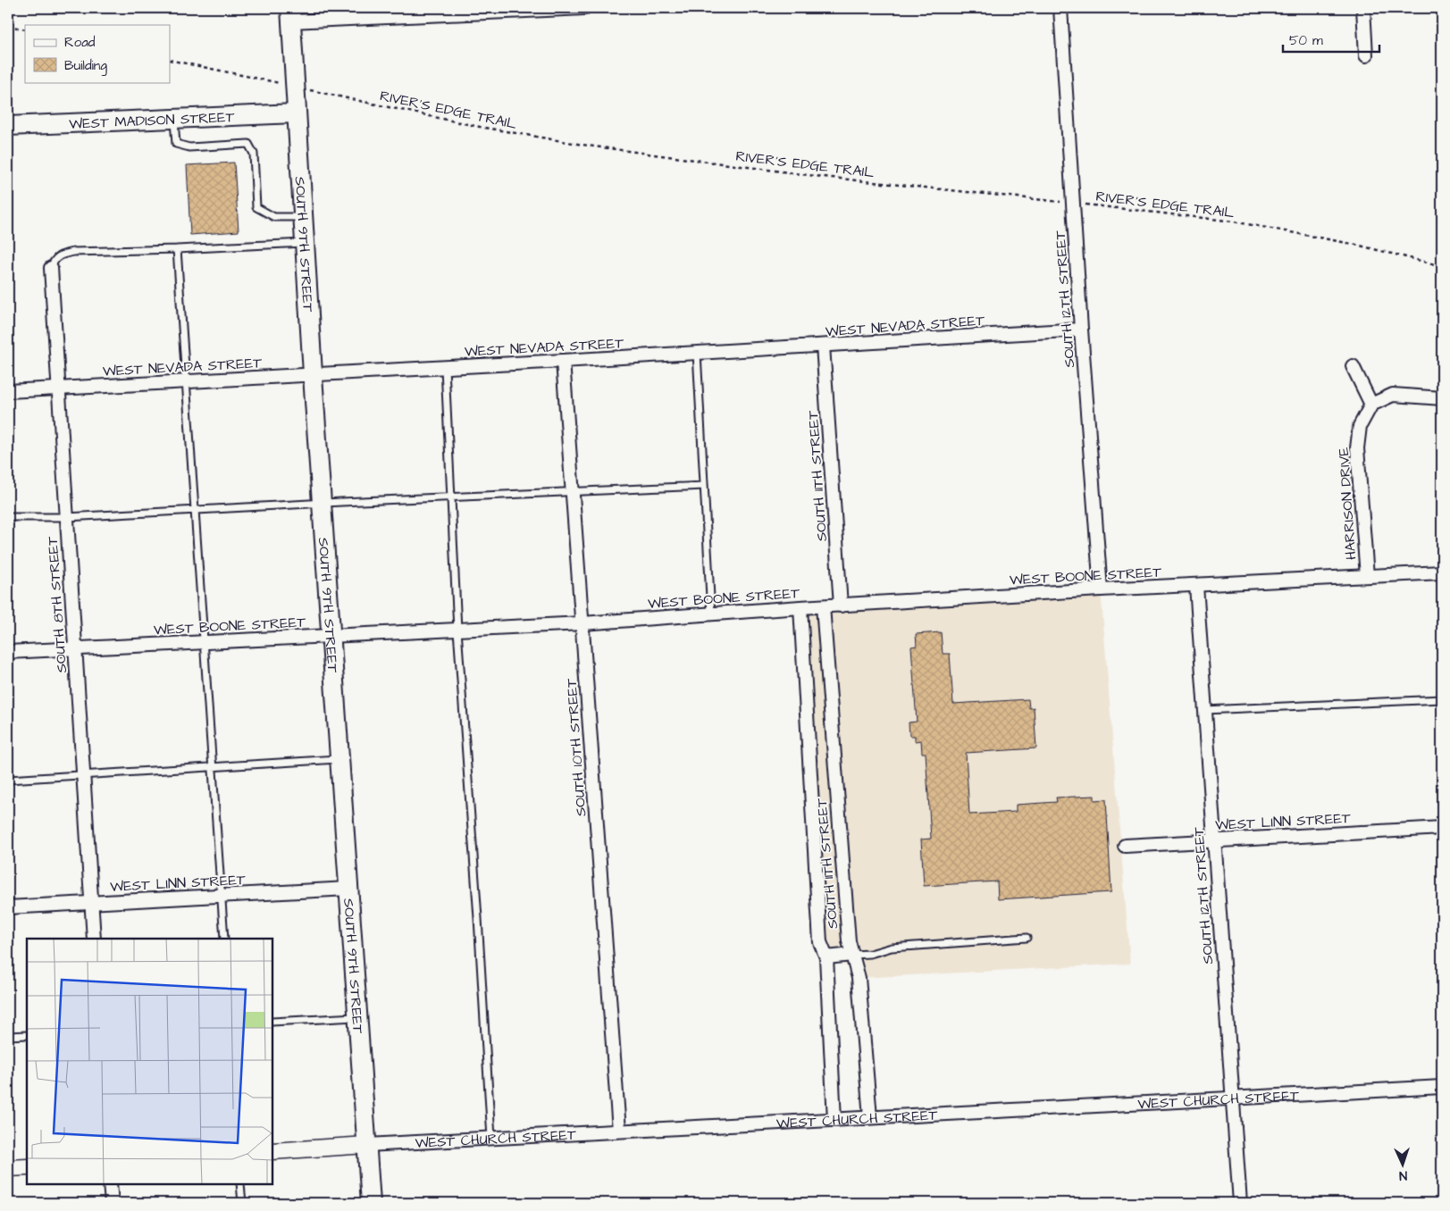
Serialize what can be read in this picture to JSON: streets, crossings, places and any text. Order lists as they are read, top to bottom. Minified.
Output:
{"streets":{"main road":["WEST MADISON STREET","SOUTH 9TH STREET"],"street":["SOUTH 12TH STREET","WEST NEVADA STREET","SOUTH 11TH STREET","HARRISON DRIVE","WEST BOONE STREET","SOUTH 8TH STREET","SOUTH 10TH STREET","WEST LINN STREET","WEST CHURCH STREET"],"path":["RIVER'S EDGE TRAIL"]},"crossings":[["RIVER'S EDGE TRAIL","SOUTH 9TH STREET"],["RIVER'S EDGE TRAIL","SOUTH 12TH STREET"],["WEST MADISON STREET","SOUTH 9TH STREET"],["SOUTH 9TH STREET","WEST NEVADA STREET"],["SOUTH 9TH STREET","WEST BOONE STREET"],["SOUTH 9TH STREET","WEST LINN STREET"],["SOUTH 9TH STREET","WEST CHURCH STREET"],["SOUTH 12TH STREET","WEST NEVADA STREET"],["SOUTH 12TH STREET","WEST BOONE STREET"],["SOUTH 12TH STREET","WEST LINN STREET"],["SOUTH 12TH STREET","WEST CHURCH STREET"],["WEST NEVADA STREET","SOUTH 11TH STREET"],["WEST NEVADA STREET","SOUTH 8TH STREET"],["WEST NEVADA STREET","SOUTH 10TH STREET"],["SOUTH 11TH STREET","WEST BOONE STREET"],["SOUTH 11TH STREET","WEST CHURCH STREET"],["HARRISON DRIVE","WEST BOONE STREET"],["WEST BOONE STREET","SOUTH 8TH STREET"],["WEST BOONE STREET","SOUTH 10TH STREET"],["SOUTH 8TH STREET","WEST LINN STREET"],["SOUTH 10TH STREET","WEST CHURCH STREET"]],"legend":["Road","Building"],"scale_bar":"50 m","north":"bottom"}
